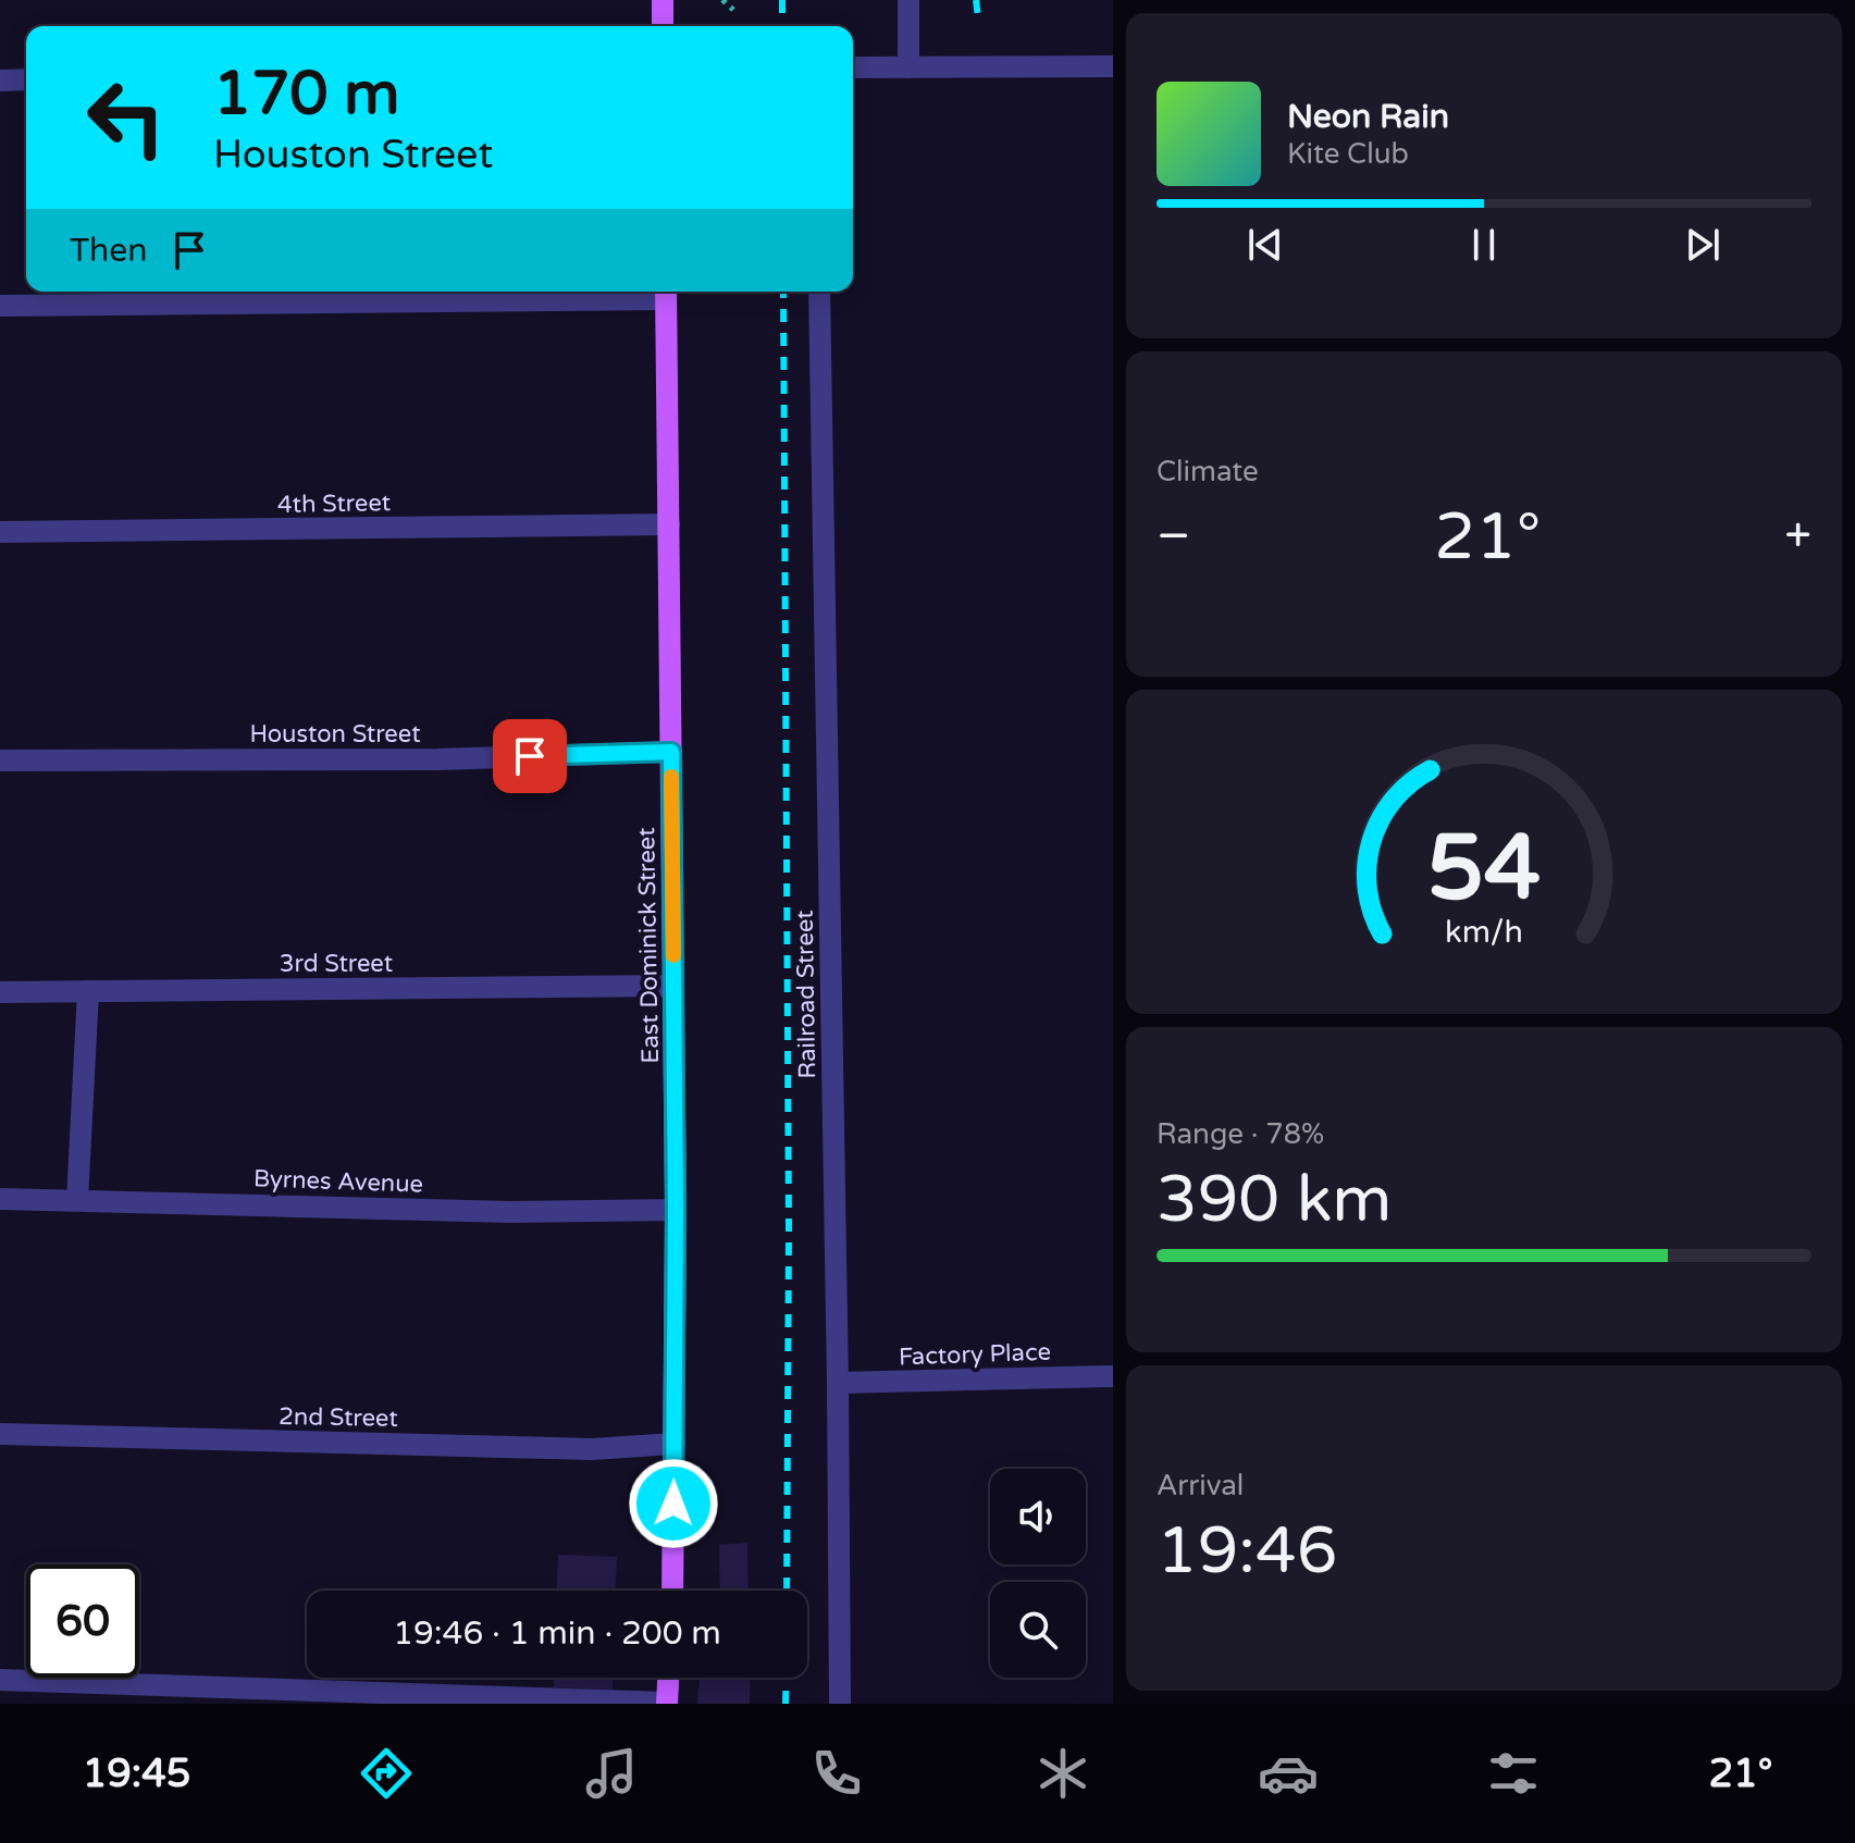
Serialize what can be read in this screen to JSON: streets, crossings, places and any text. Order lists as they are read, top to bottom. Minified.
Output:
{"streets":{"main road":["East Dominick Street"],"street":["4th Street","Houston Street","3rd Street","Railroad Street","Byrnes Avenue","Factory Place","2nd Street"]},"crossings":[["4th Street","East Dominick Street"],["Houston Street","East Dominick Street"],["East Dominick Street","3rd Street"],["East Dominick Street","Byrnes Avenue"],["East Dominick Street","2nd Street"],["Railroad Street","Factory Place"]],"page":{"turn":["170 m","Houston Street"],"song":["Neon Rain","Kite Club"],"then":"Then","tile":["Climate",["Range · 78%","390 km"],["Arrival","19:46"]],"heat":["−","21°","+"],"limit":"60","trip":"19:46 · 1 min · 200 m","tabs":["19:45","21°"],"gauge":["54","km/h"]}}
